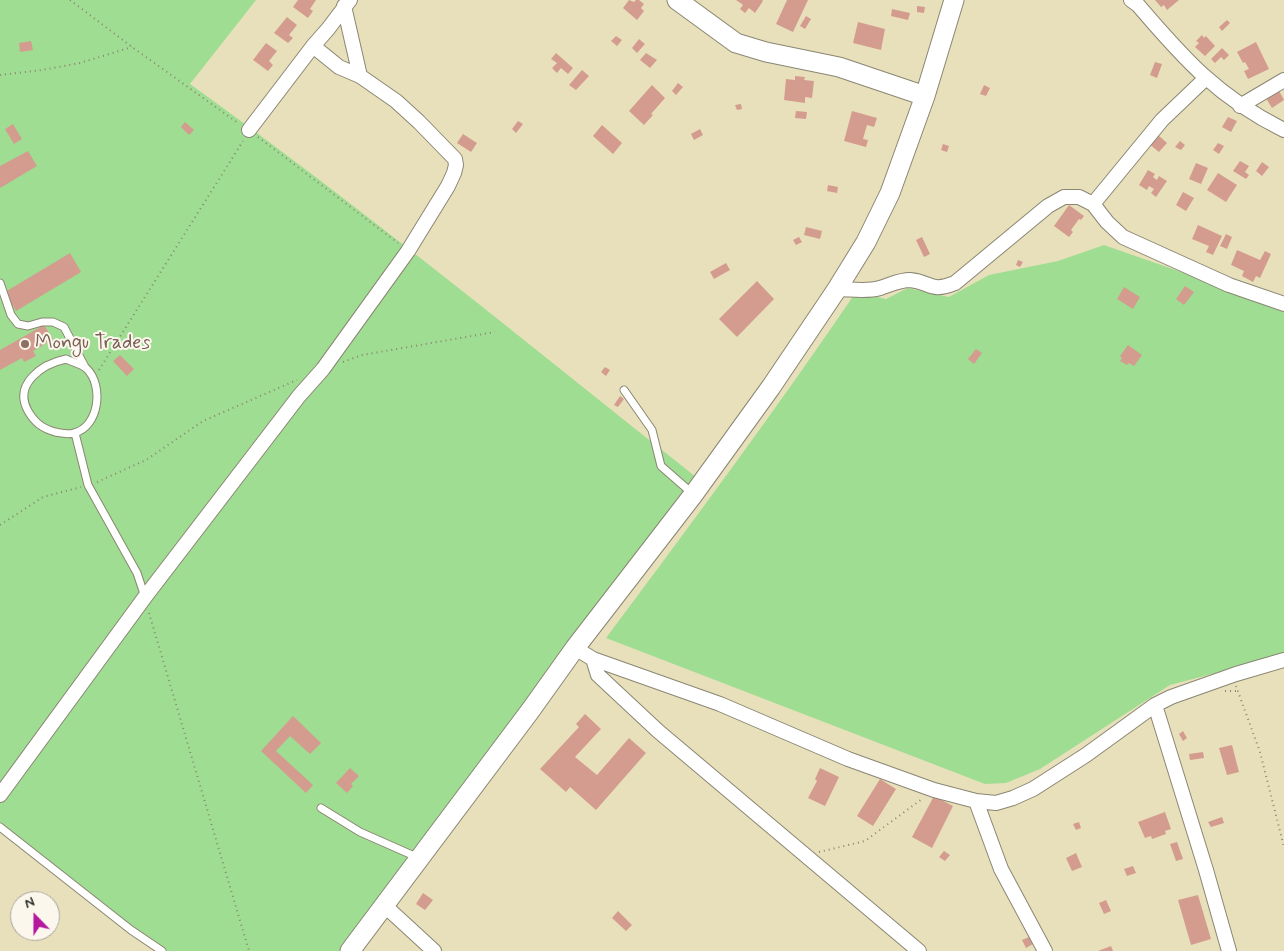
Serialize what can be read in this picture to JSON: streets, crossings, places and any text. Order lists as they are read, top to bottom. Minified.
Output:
{"places":["Mongu Trades"],"north":"top"}
